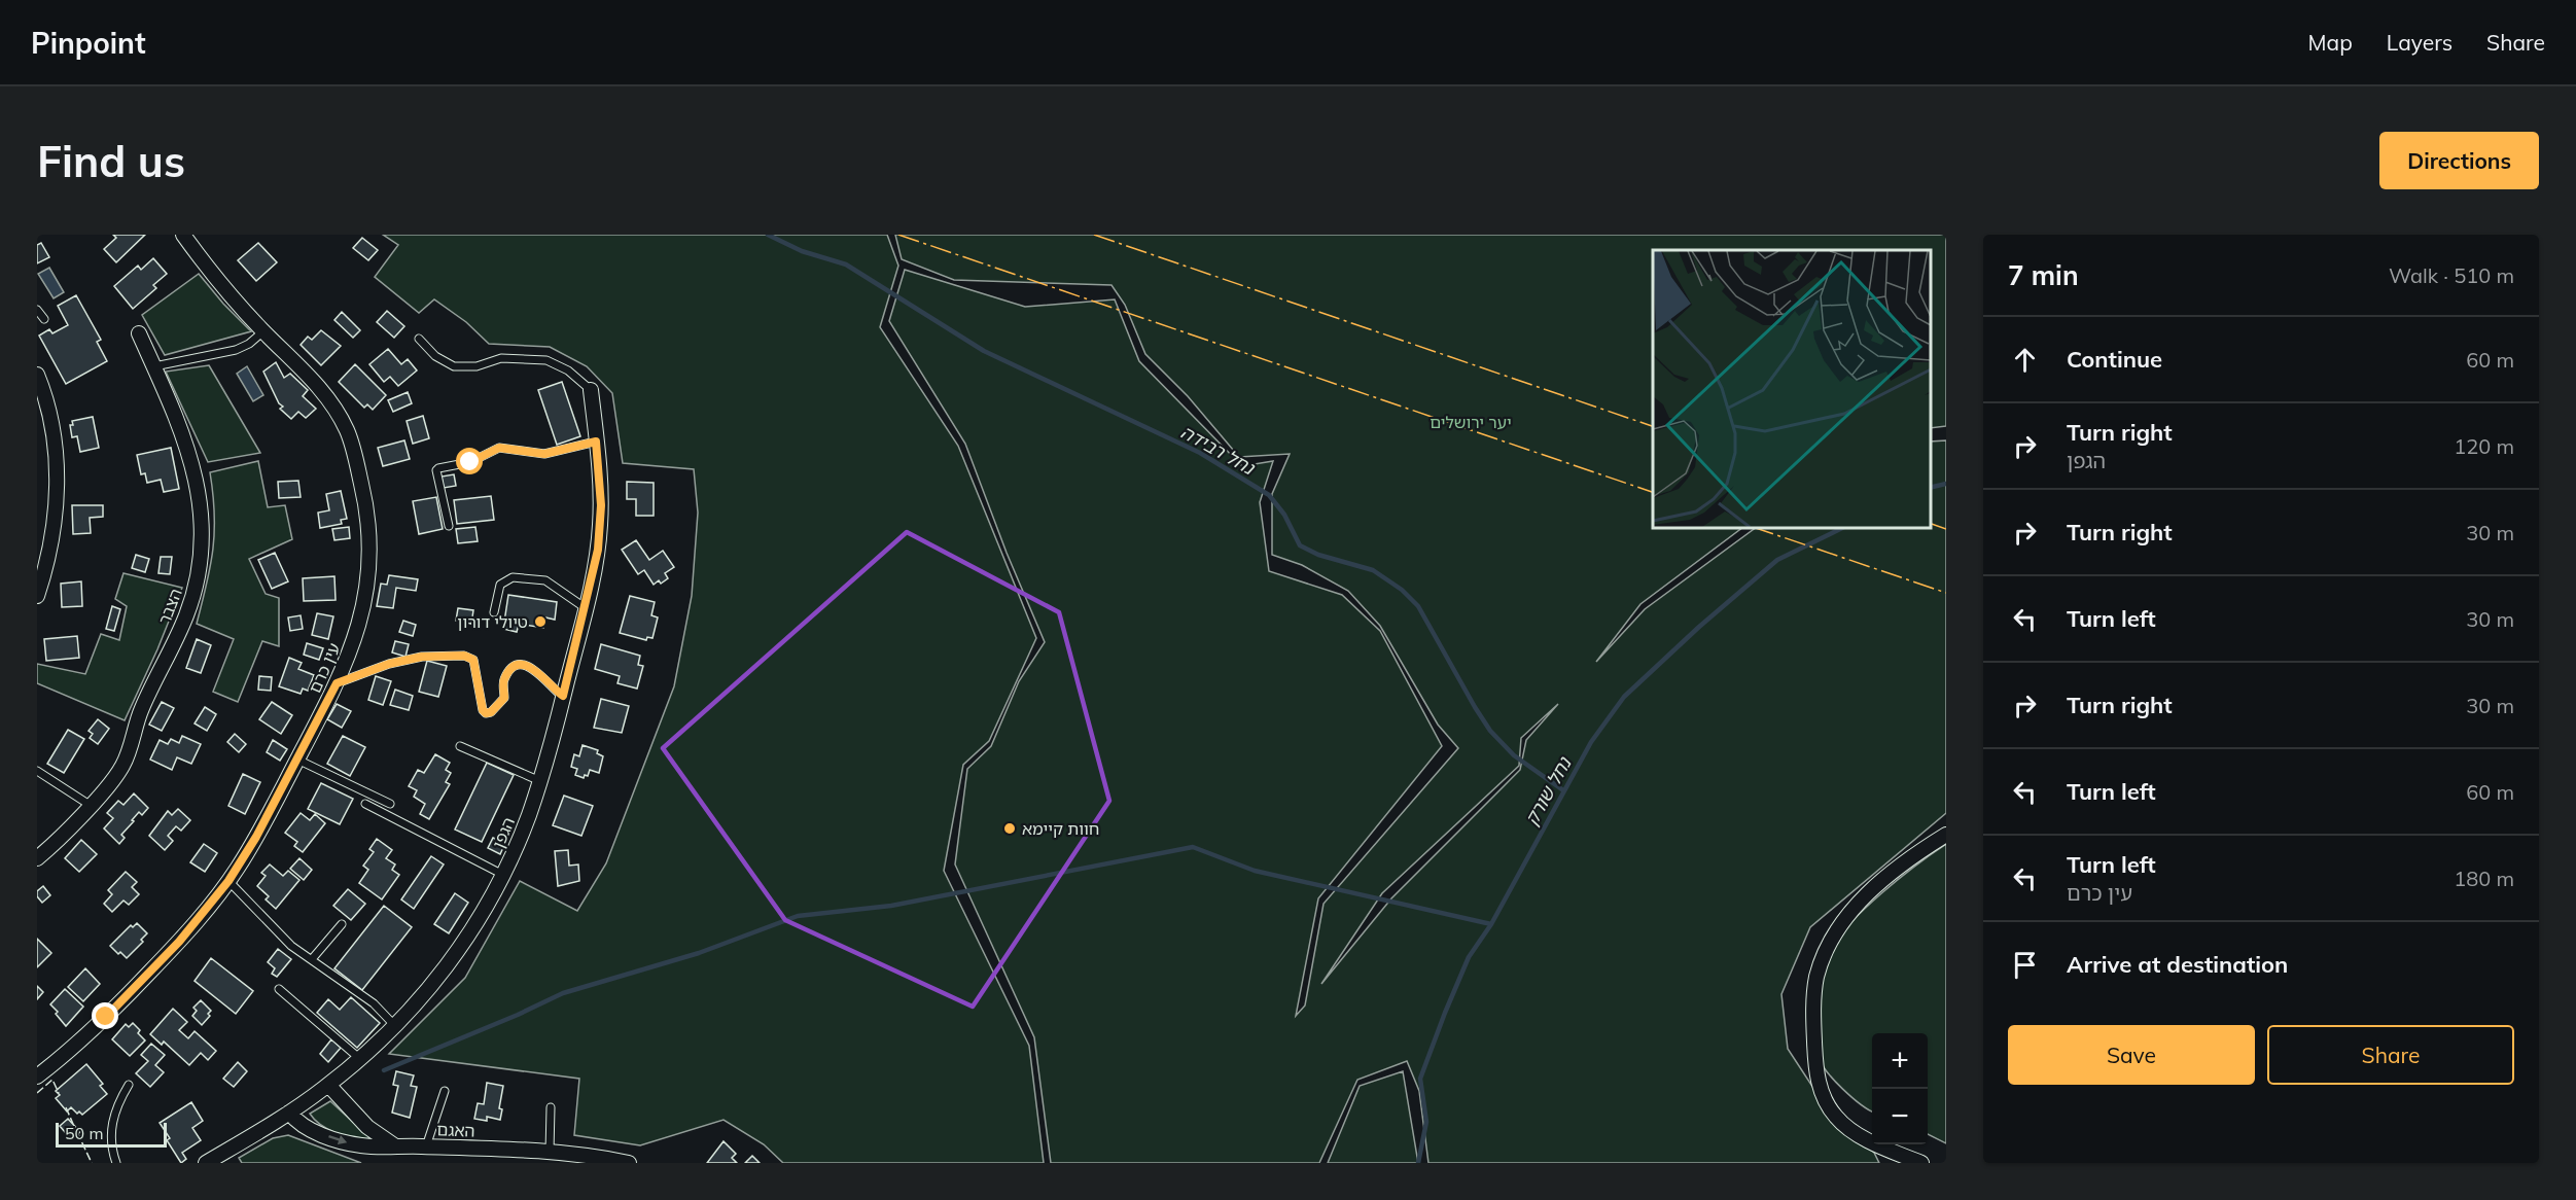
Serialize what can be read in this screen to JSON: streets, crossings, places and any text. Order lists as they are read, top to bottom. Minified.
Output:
{"streets":{"street":["הצבר","עין כרם","הגפן","האגם"]},"crossings":[["הגפן","האגם"]],"water":["נחל רבידה","נחל שורק"],"parks":["יער ירושלים"],"places":["טיולי דורון","חוות קיימא"],"scale_bar":"50 m","page":{"header":"Pinpoint","nav":["Map","Layers","Share"],"buttons":["Directions",["Save","Share"]],"title":"Find us","heading":["7 min","Walk · 510 m"],"list":[["Continue","60 m"],["Turn right","הגפן","120 m"],["Turn right","30 m"],["Turn left","30 m"],["Turn right","30 m"],["Turn left","60 m"],["Turn left","עין כרם","180 m"],"Arrive at destination"],"map_buttons":["+","−"],"scale":"50 m"}}
